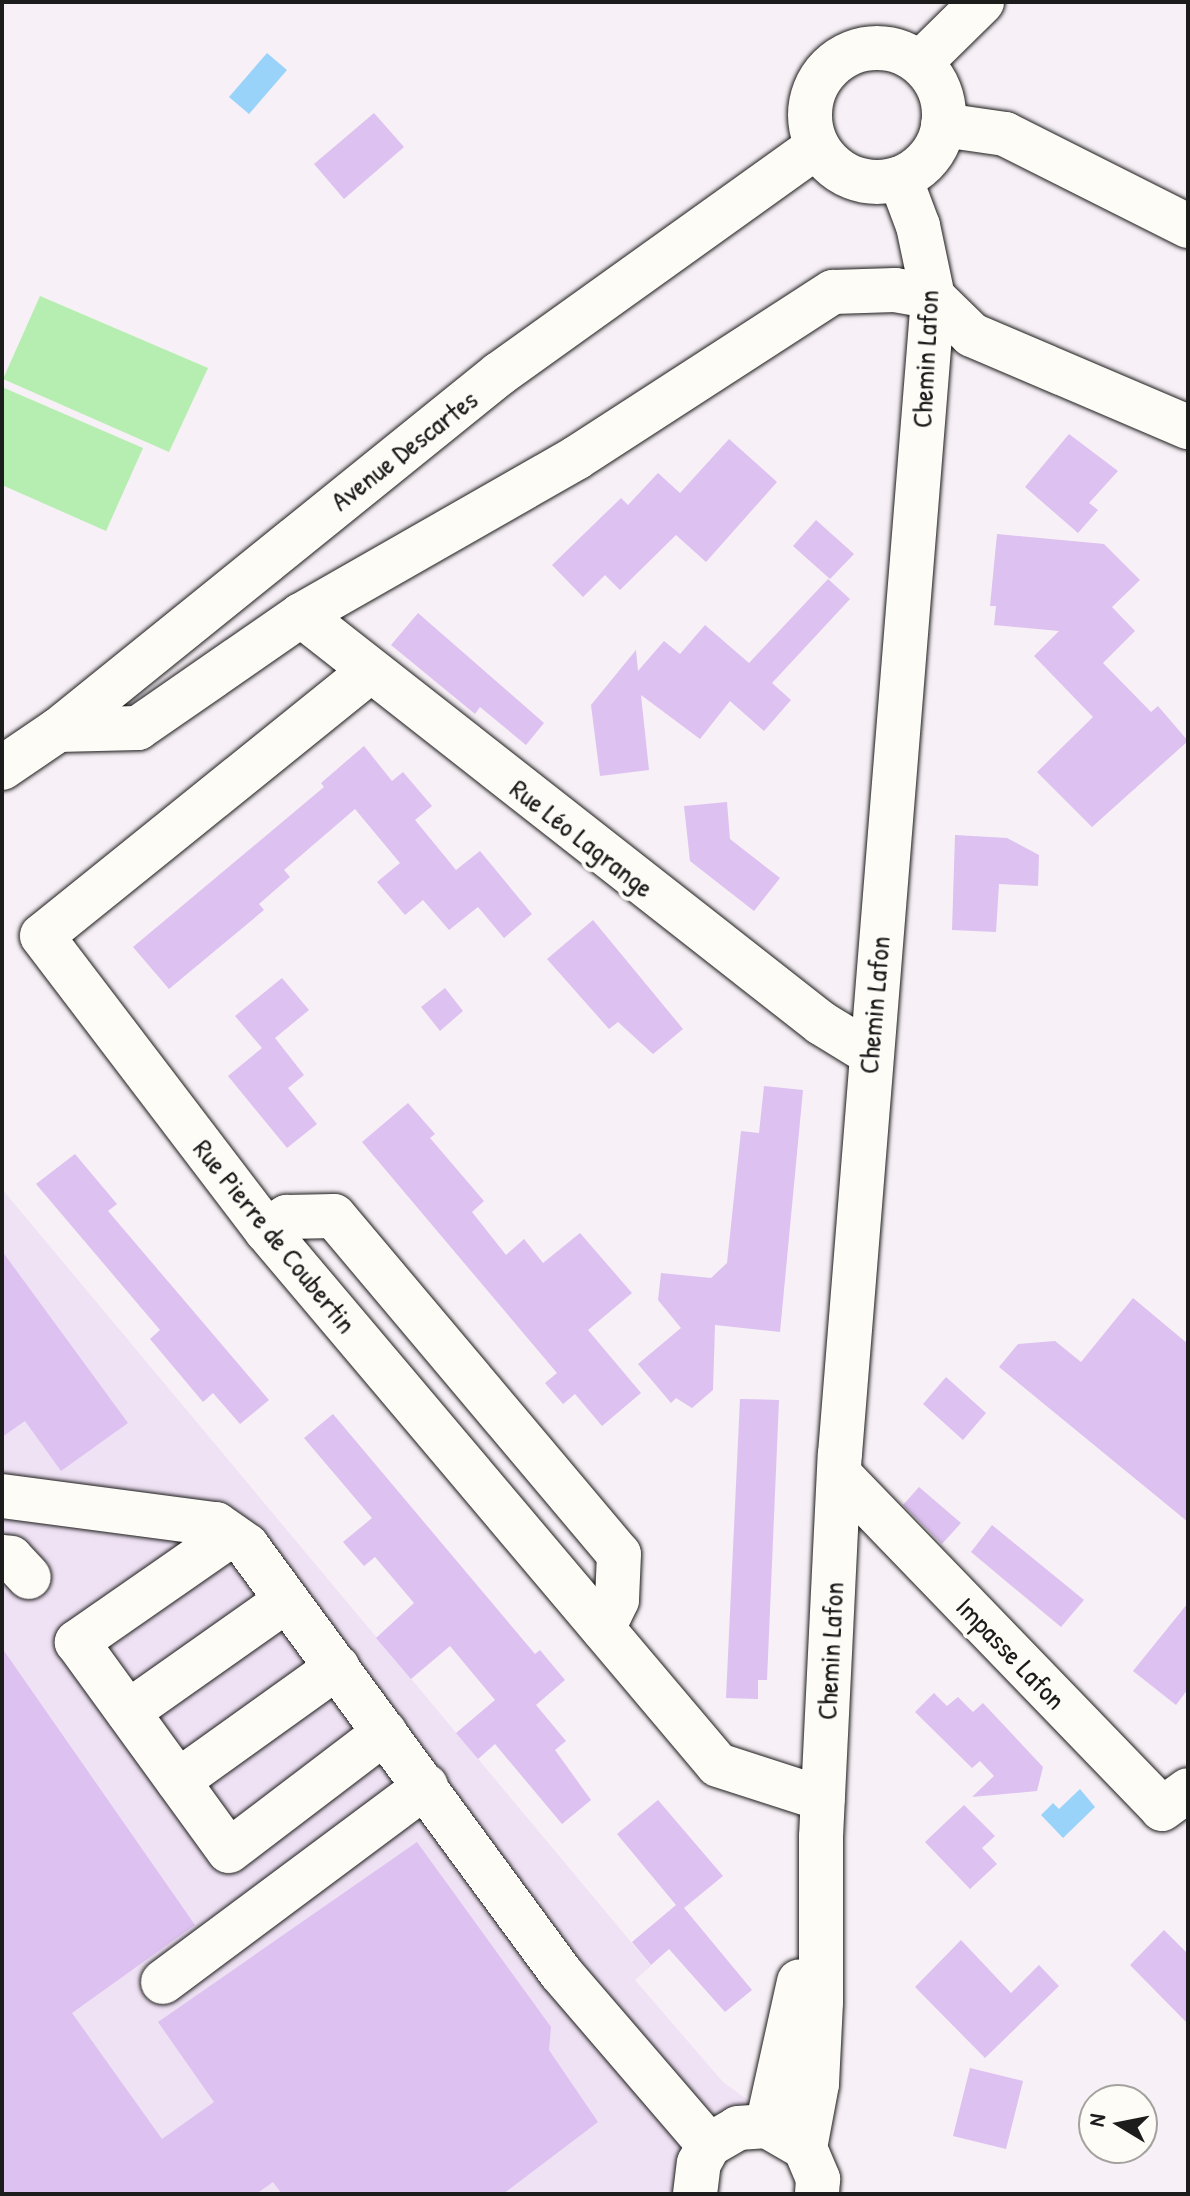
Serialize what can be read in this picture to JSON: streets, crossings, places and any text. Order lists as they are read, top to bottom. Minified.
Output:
{"streets":{"street":["Chemin Lafon","Avenue Descartes","Rue Léo Lagrange","Rue Pierre de Coubertin","Impasse Lafon"]},"crossings":[["Chemin Lafon","Avenue Descartes"],["Chemin Lafon","Rue Léo Lagrange"],["Chemin Lafon","Rue Pierre de Coubertin"],["Chemin Lafon","Impasse Lafon"],["Rue Léo Lagrange","Rue Pierre de Coubertin"]],"north":"left"}
